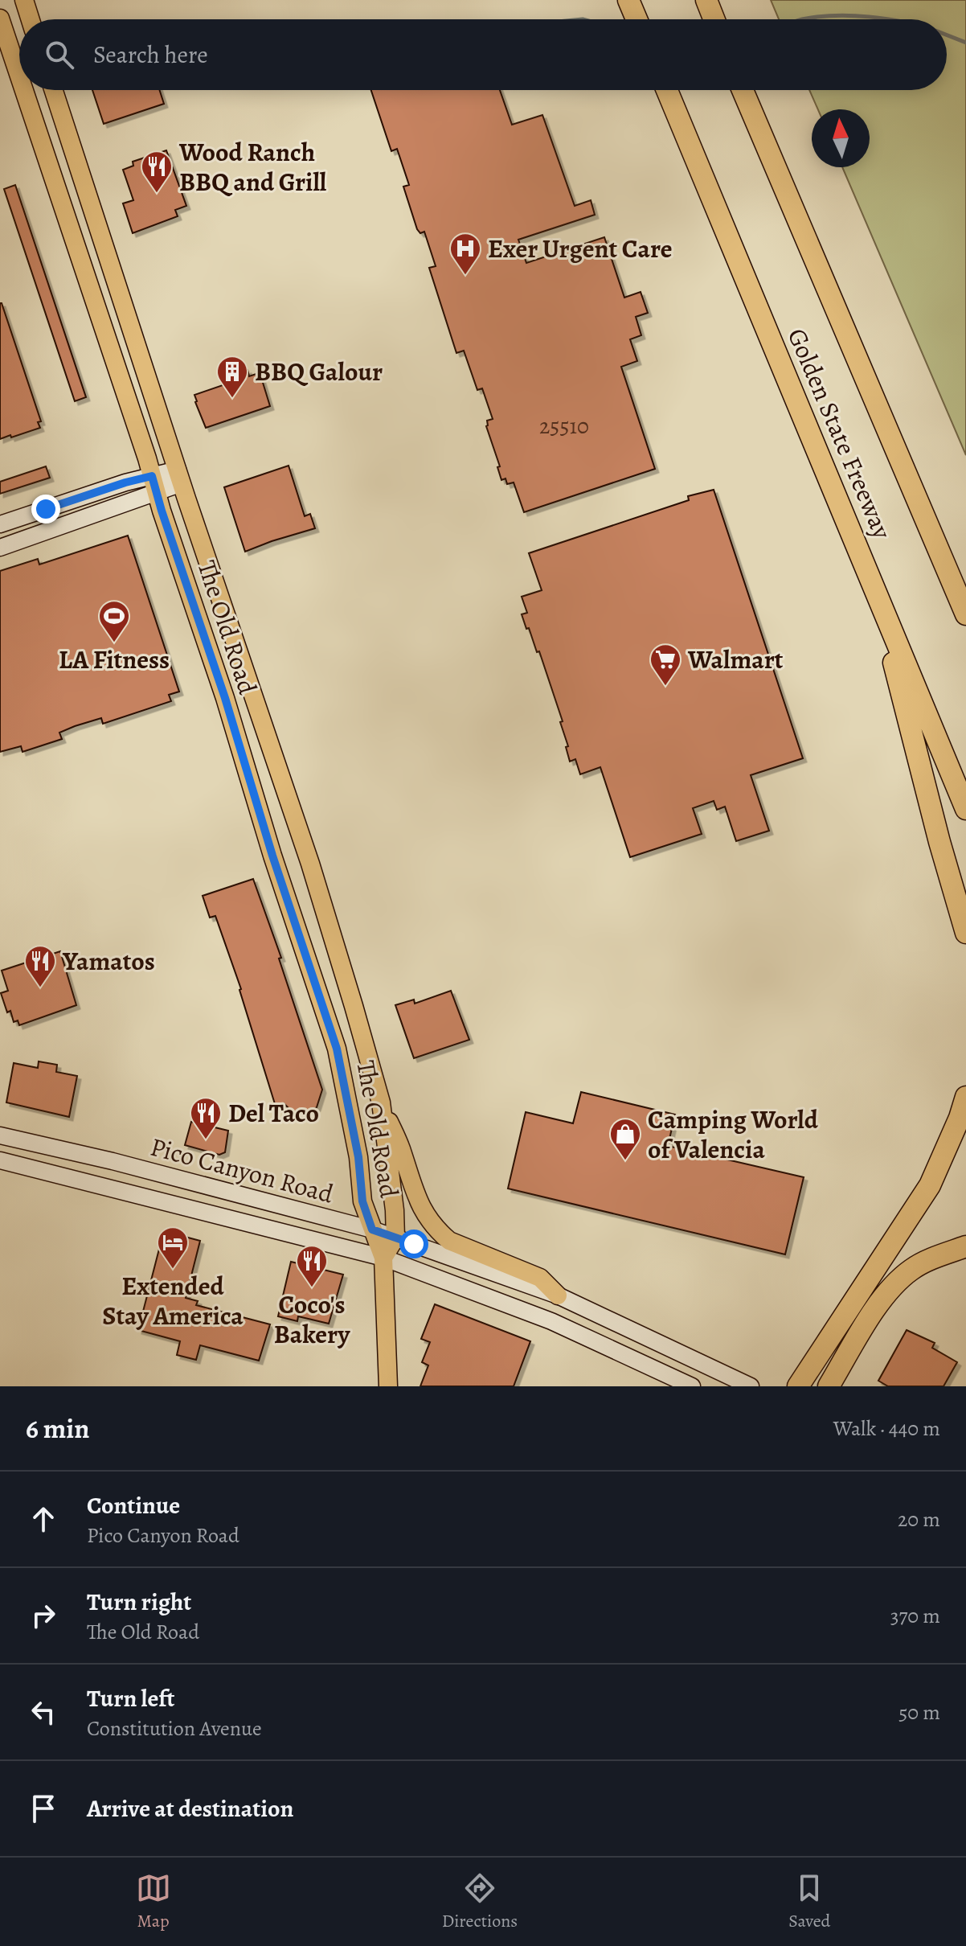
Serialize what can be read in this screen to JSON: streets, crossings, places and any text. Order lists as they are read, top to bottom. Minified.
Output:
{"streets":{"highway":["Golden State Freeway"],"main road":["The Old Road","Pico Canyon Road"]},"crossings":[["The Old Road","Pico Canyon Road"]],"places":{"restaurant":["Wood Ranch BBQ and Grill","Yamatos","Del Taco","Coco's Bakery"],"hospital":["Exer Urgent Care"],"building":["BBQ Galour"],"sports":["LA Fitness"],"supermarket":["Walmart"],"shop":["Camping World of Valencia"],"hotel":["Extended Stay America"]},"house_numbers":["25510"],"north":"top","page":{"search":"Search here","heading":["6 min","Walk · 440 m"],"list":[["Continue","Pico Canyon Road","20 m"],["Turn right","The Old Road","370 m"],["Turn left","Constitution Avenue","50 m"],"Arrive at destination"],"nav":["Map","Directions","Saved"]}}
